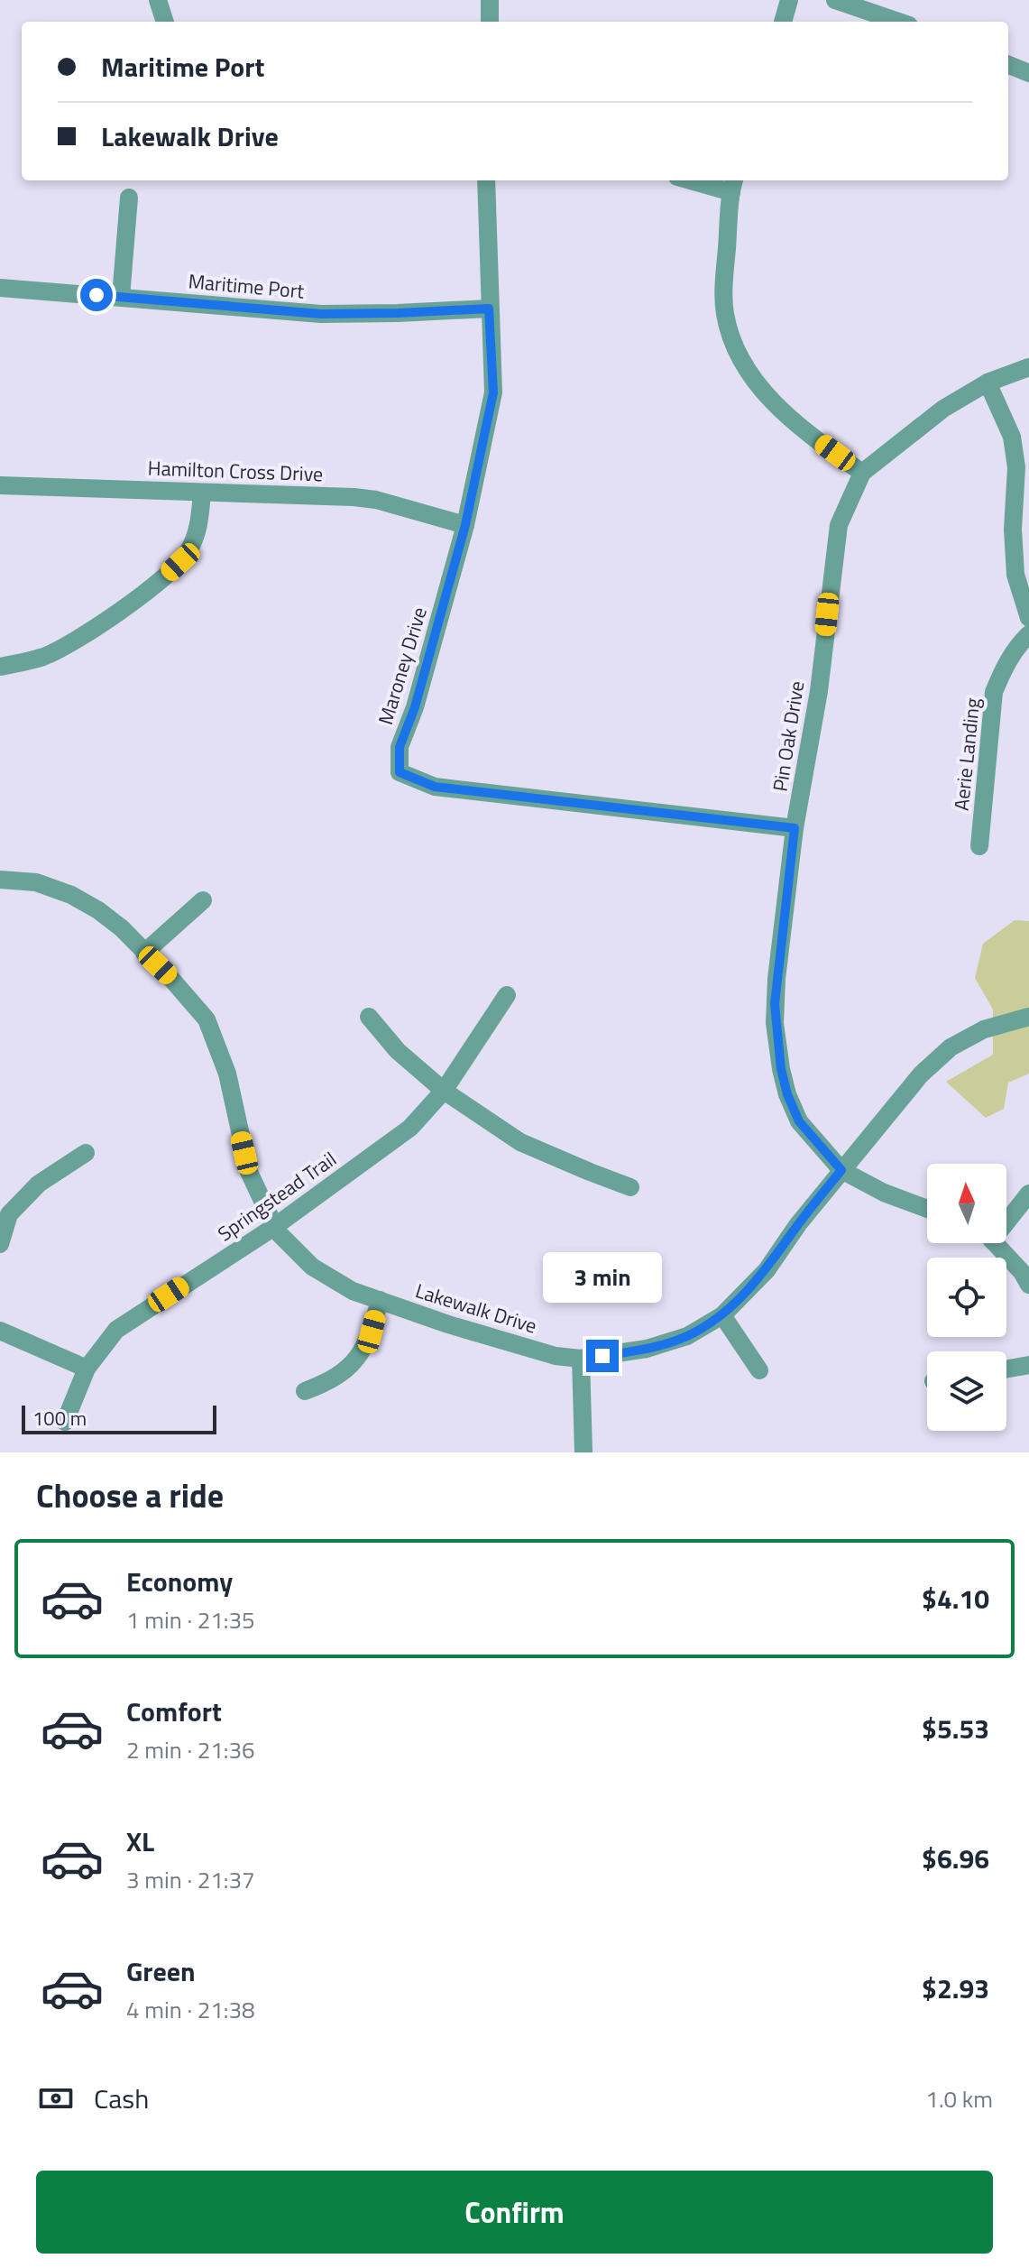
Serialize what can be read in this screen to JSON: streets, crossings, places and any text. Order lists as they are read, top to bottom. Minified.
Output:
{"streets":{"street":["Maritime Port","Hamilton Cross Drive","Maroney Drive","Pin Oak Drive","Aerie Landing","Springstead Trail","Lakewalk Drive"]},"crossings":[["Maritime Port","Maroney Drive"],["Hamilton Cross Drive","Maroney Drive"],["Maroney Drive","Pin Oak Drive"],["Pin Oak Drive","Lakewalk Drive"],["Springstead Trail","Lakewalk Drive"]],"scale_bar":"100 m","north":"top","page":{"banner":["Maritime Port","Lakewalk Drive"],"bubble":"3 min","scale":"100 m","heading":"Choose a ride","list":[{"name":"Economy","note":"1 min · 21:35","value":"$4.10"},{"name":"Comfort","note":"2 min · 21:36","value":"$5.53"},{"name":"XL","note":"3 min · 21:37","value":"$6.96"},{"name":"Green","note":"4 min · 21:38","value":"$2.93"}],"pay":["Cash","1.0 km"],"buttons":"Confirm"}}
